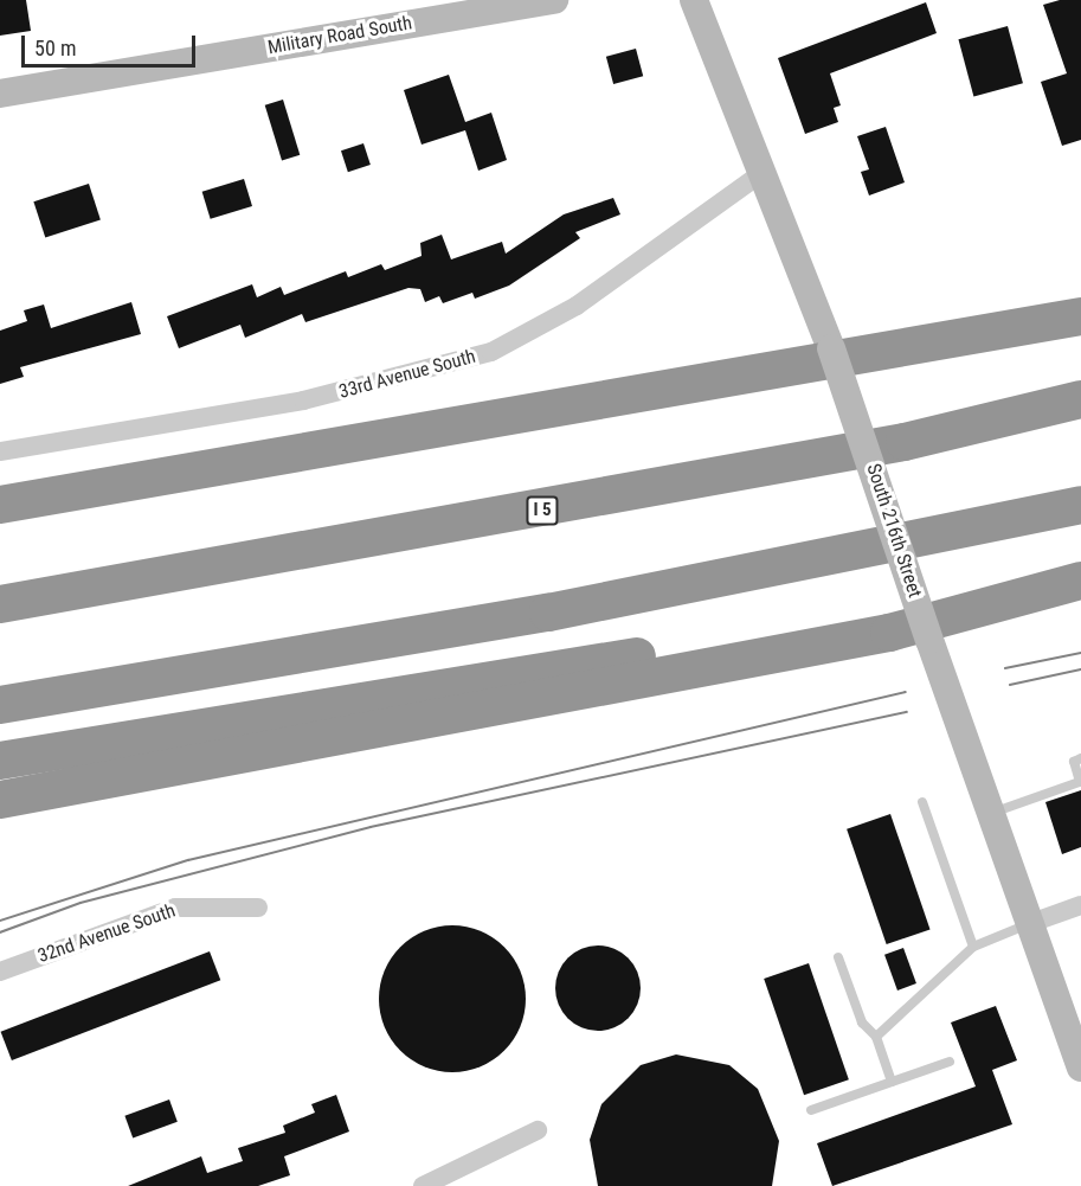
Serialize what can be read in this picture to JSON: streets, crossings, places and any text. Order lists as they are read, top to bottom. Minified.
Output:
{"streets":{"highway":["I 5"],"main road":["Military Road South","South 216th Street"],"street":["33rd Avenue South","32nd Avenue South"]},"crossings":[["33rd Avenue South","South 216th Street"]],"scale_bar":"50 m"}
